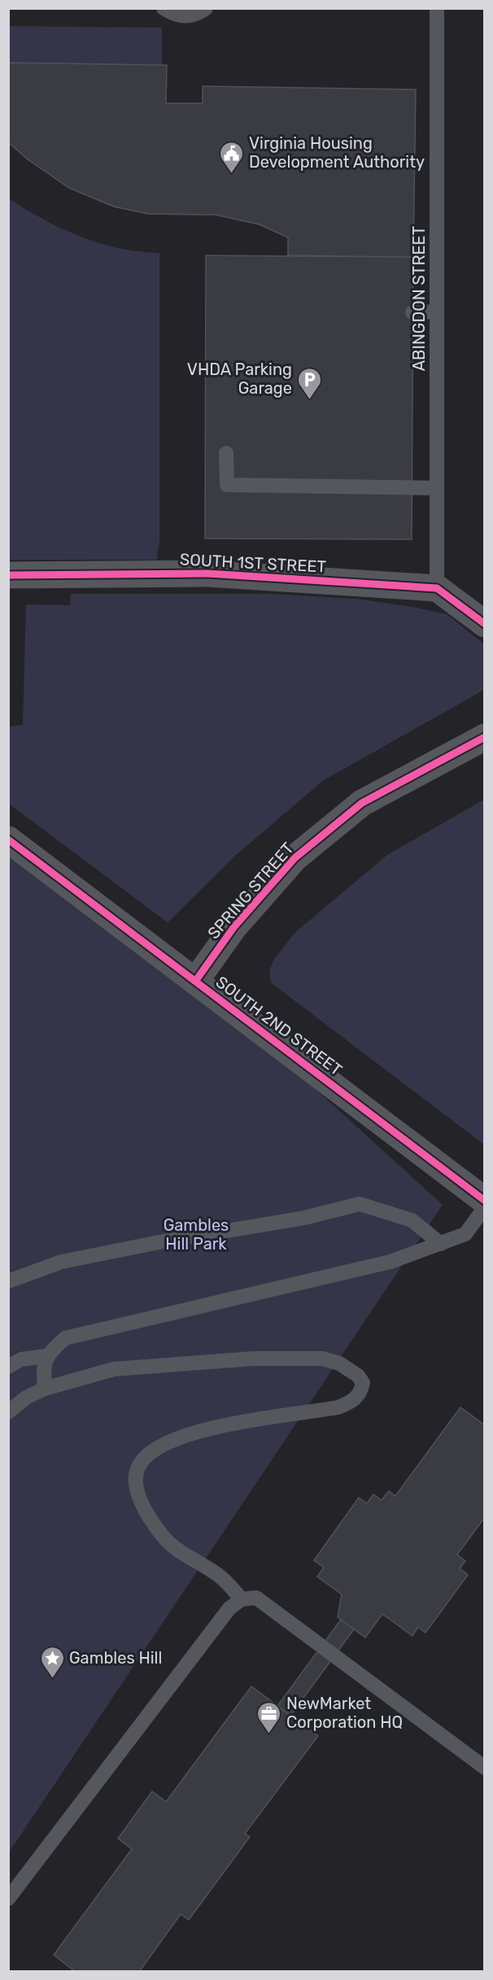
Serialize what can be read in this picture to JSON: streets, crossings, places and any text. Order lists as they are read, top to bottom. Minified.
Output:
{"streets":{"street":["SOUTH 1ST STREET","SPRING STREET","SOUTH 2ND STREET"],"lane":["ABINGDON STREET"]},"crossings":[["ABINGDON STREET","SOUTH 1ST STREET"],["SPRING STREET","SOUTH 2ND STREET"]],"parks":["Gambles Hill Park"],"places":{"public building":["Virginia Housing Development Authority"],"parking":["VHDA Parking Garage"],"place":["Gambles Hill"],"office":["NewMarket Corporation HQ"]}}
